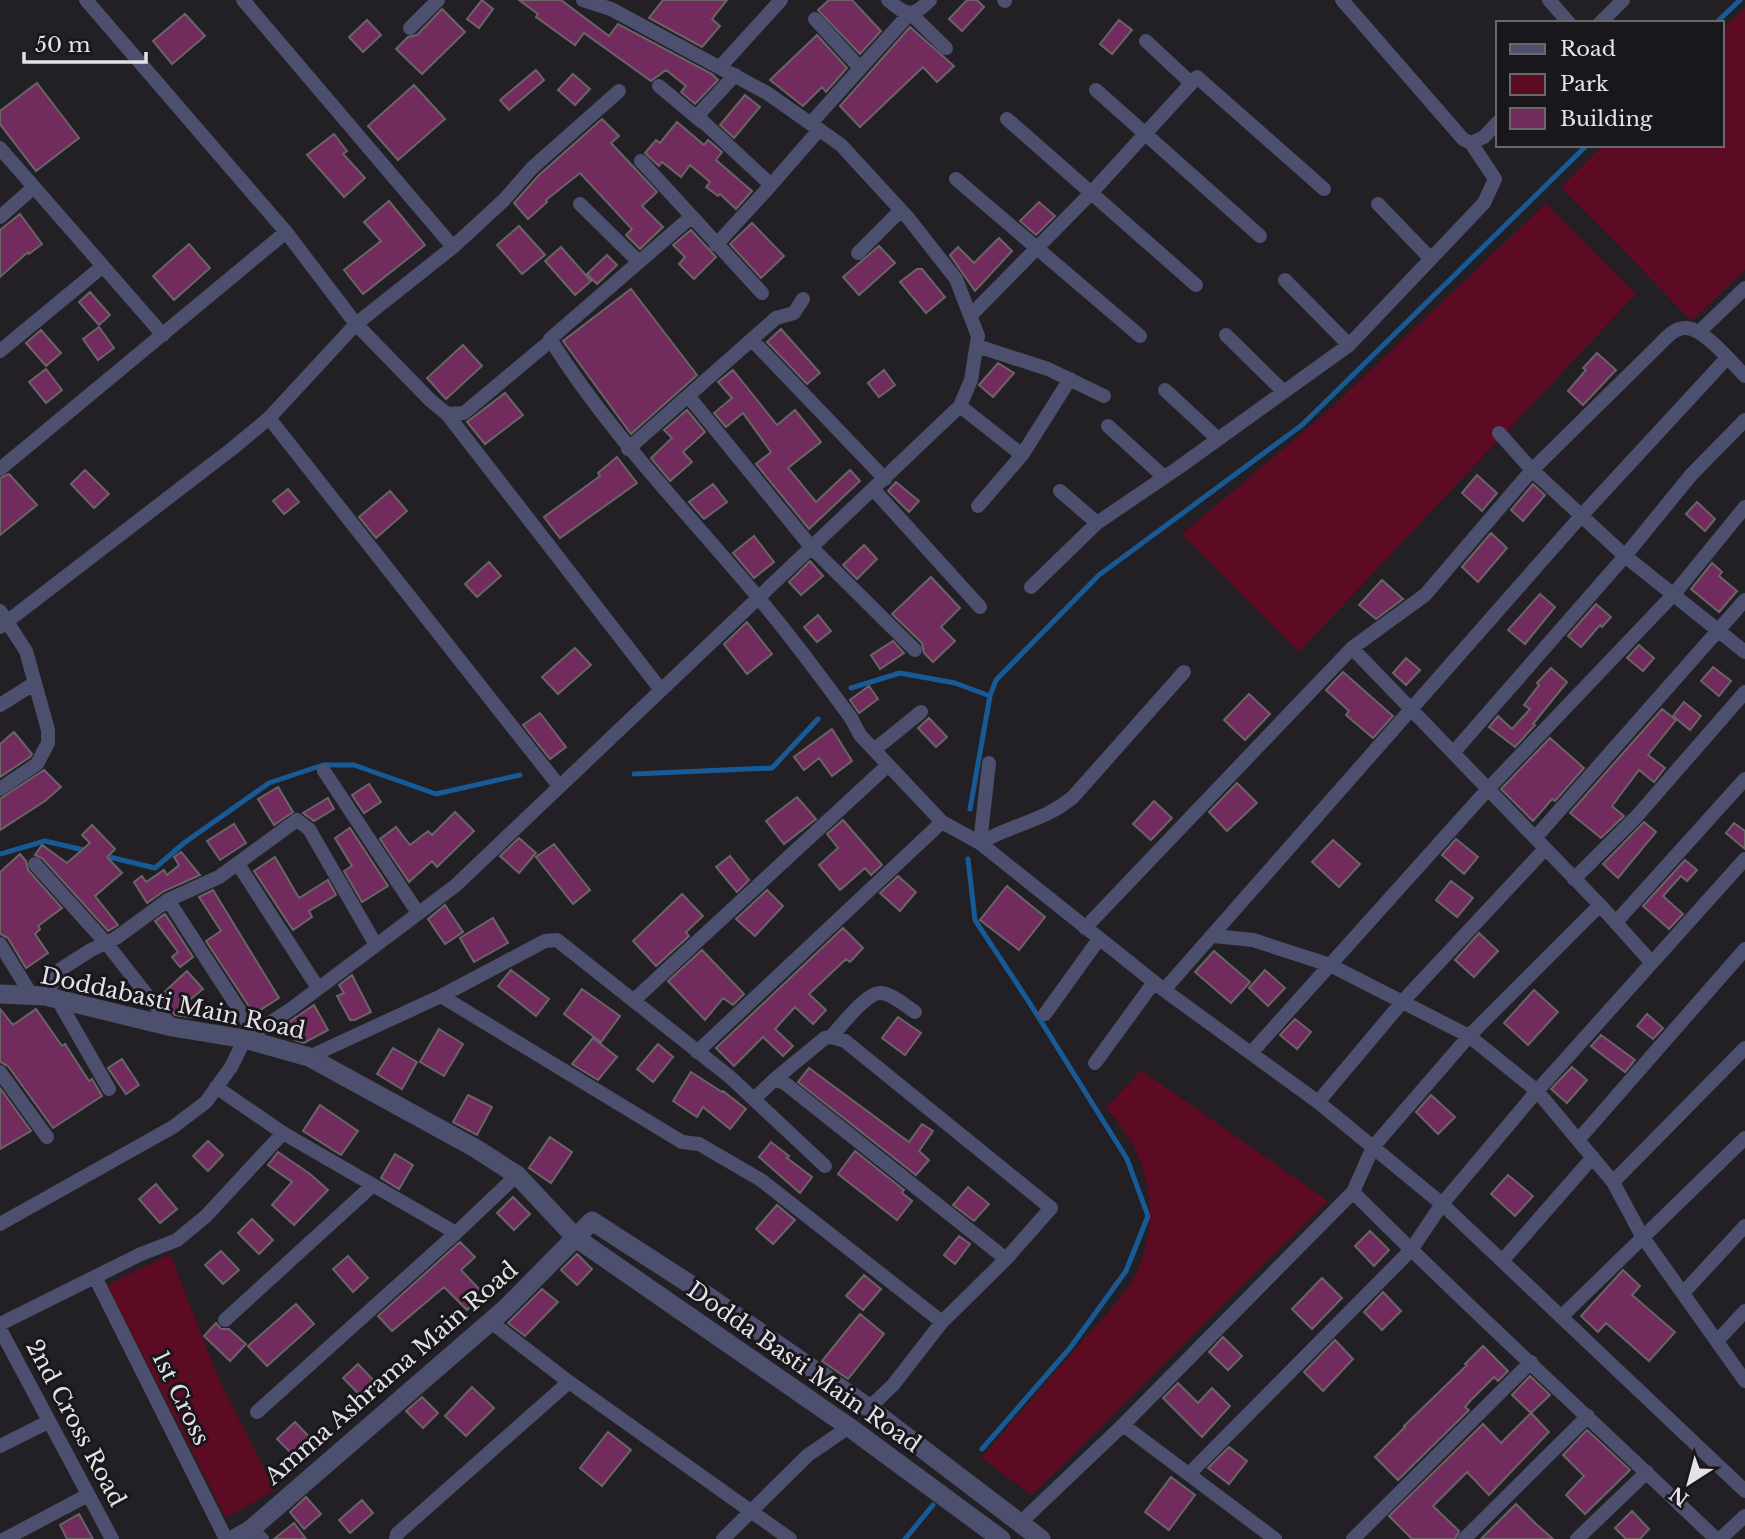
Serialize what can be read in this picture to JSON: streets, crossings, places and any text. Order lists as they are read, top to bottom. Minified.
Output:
{"streets":{"street":["Doddabasti Main Road","Dodda Basti Main Road","Amma Ashrama Main Road","1st Cross","2nd Cross Road"]},"crossings":[["Doddabasti Main Road","Dodda Basti Main Road"],["Dodda Basti Main Road","Amma Ashrama Main Road"]],"legend":["Road","Park","Building"],"scale_bar":"50 m","north":"bottom left"}
